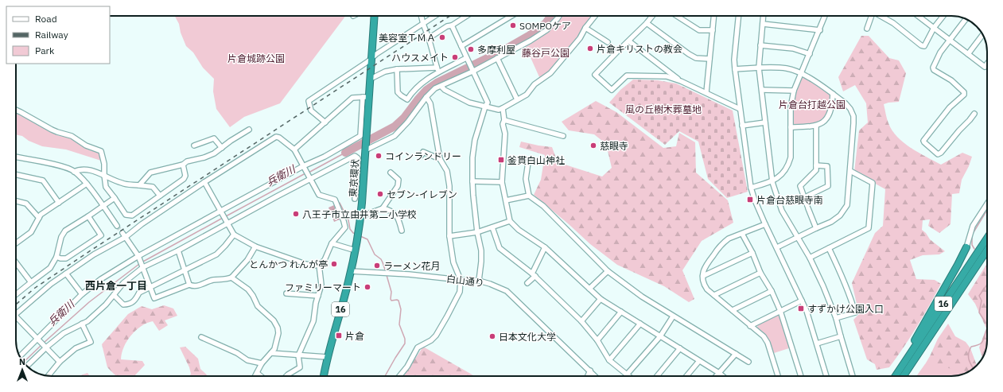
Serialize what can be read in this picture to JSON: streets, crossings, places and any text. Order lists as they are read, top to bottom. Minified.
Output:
{"streets":{"highway":["東京環状","16"],"street":["白山通り"]},"crossings":[["東京環状","白山通り"]],"districts":["西片倉一丁目"],"water":["兵衛川"],"parks":["藤谷戸公園","片倉城跡公園","片倉台打越公園","風の丘樹木葬墓地"],"places":{"other":["SOMPOケア","美容室ＴＭＡ","片倉キリストの教会","多摩利屋","ハウスメイト","慈眼寺","コインランドリー","セブン-イレブン","八王子市立由井第二小学校","とんかつ れんが亭","ラーメン花月","ファミリーマート","日本文化大学"],"transit":["釜貫白山神社","片倉台慈眼寺南","すずかけ公園入口","片倉"]},"legend":["Road","Railway","Park"],"north":"top"}
